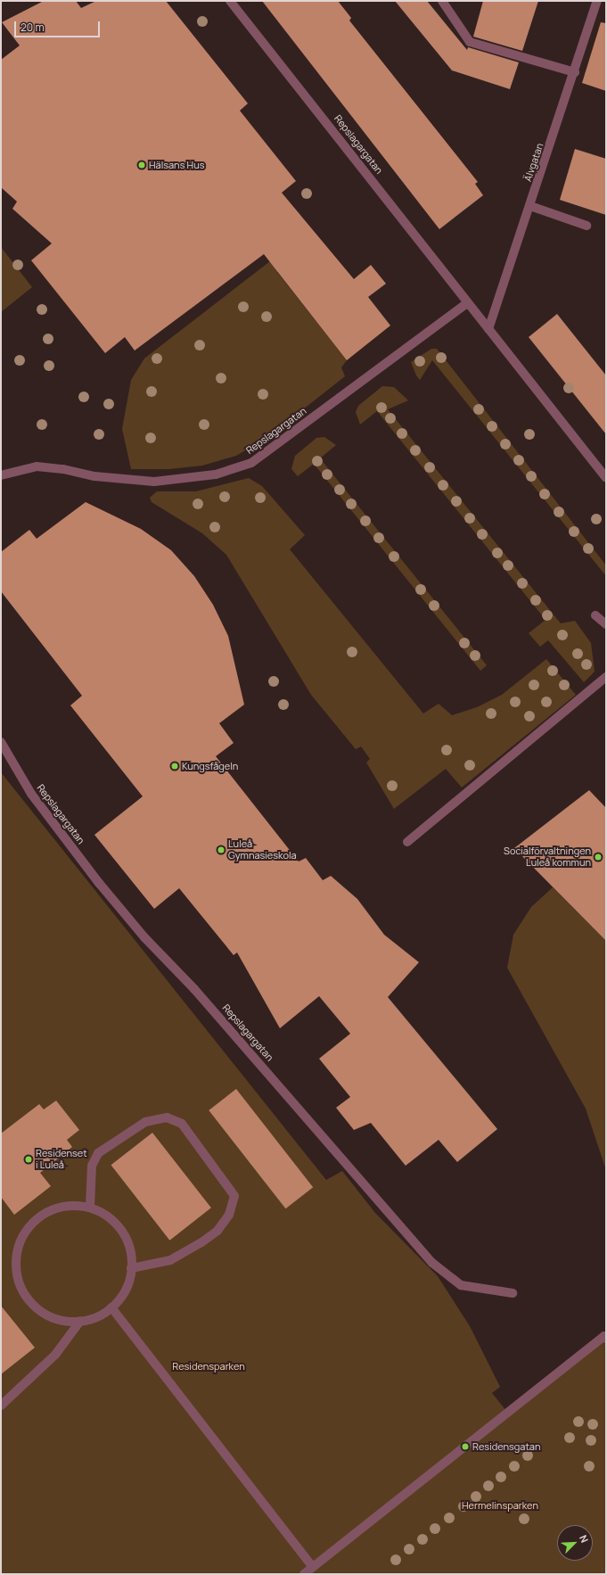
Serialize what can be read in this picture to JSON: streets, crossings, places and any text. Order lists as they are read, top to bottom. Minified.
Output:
{"streets":{"street":["Repslagargatan","Älvgatan"]},"crossings":[["Repslagargatan","Älvgatan"]],"parks":["Residensparken","Hermelinsparken"],"places":["Hälsans Hus","Kungsfågeln","Luleå Gymnasieskola","Socialförvaltningen Luleå kommun","Residenset i Luleå","Residensgatan"],"scale_bar":"20 m","north":"top right"}
